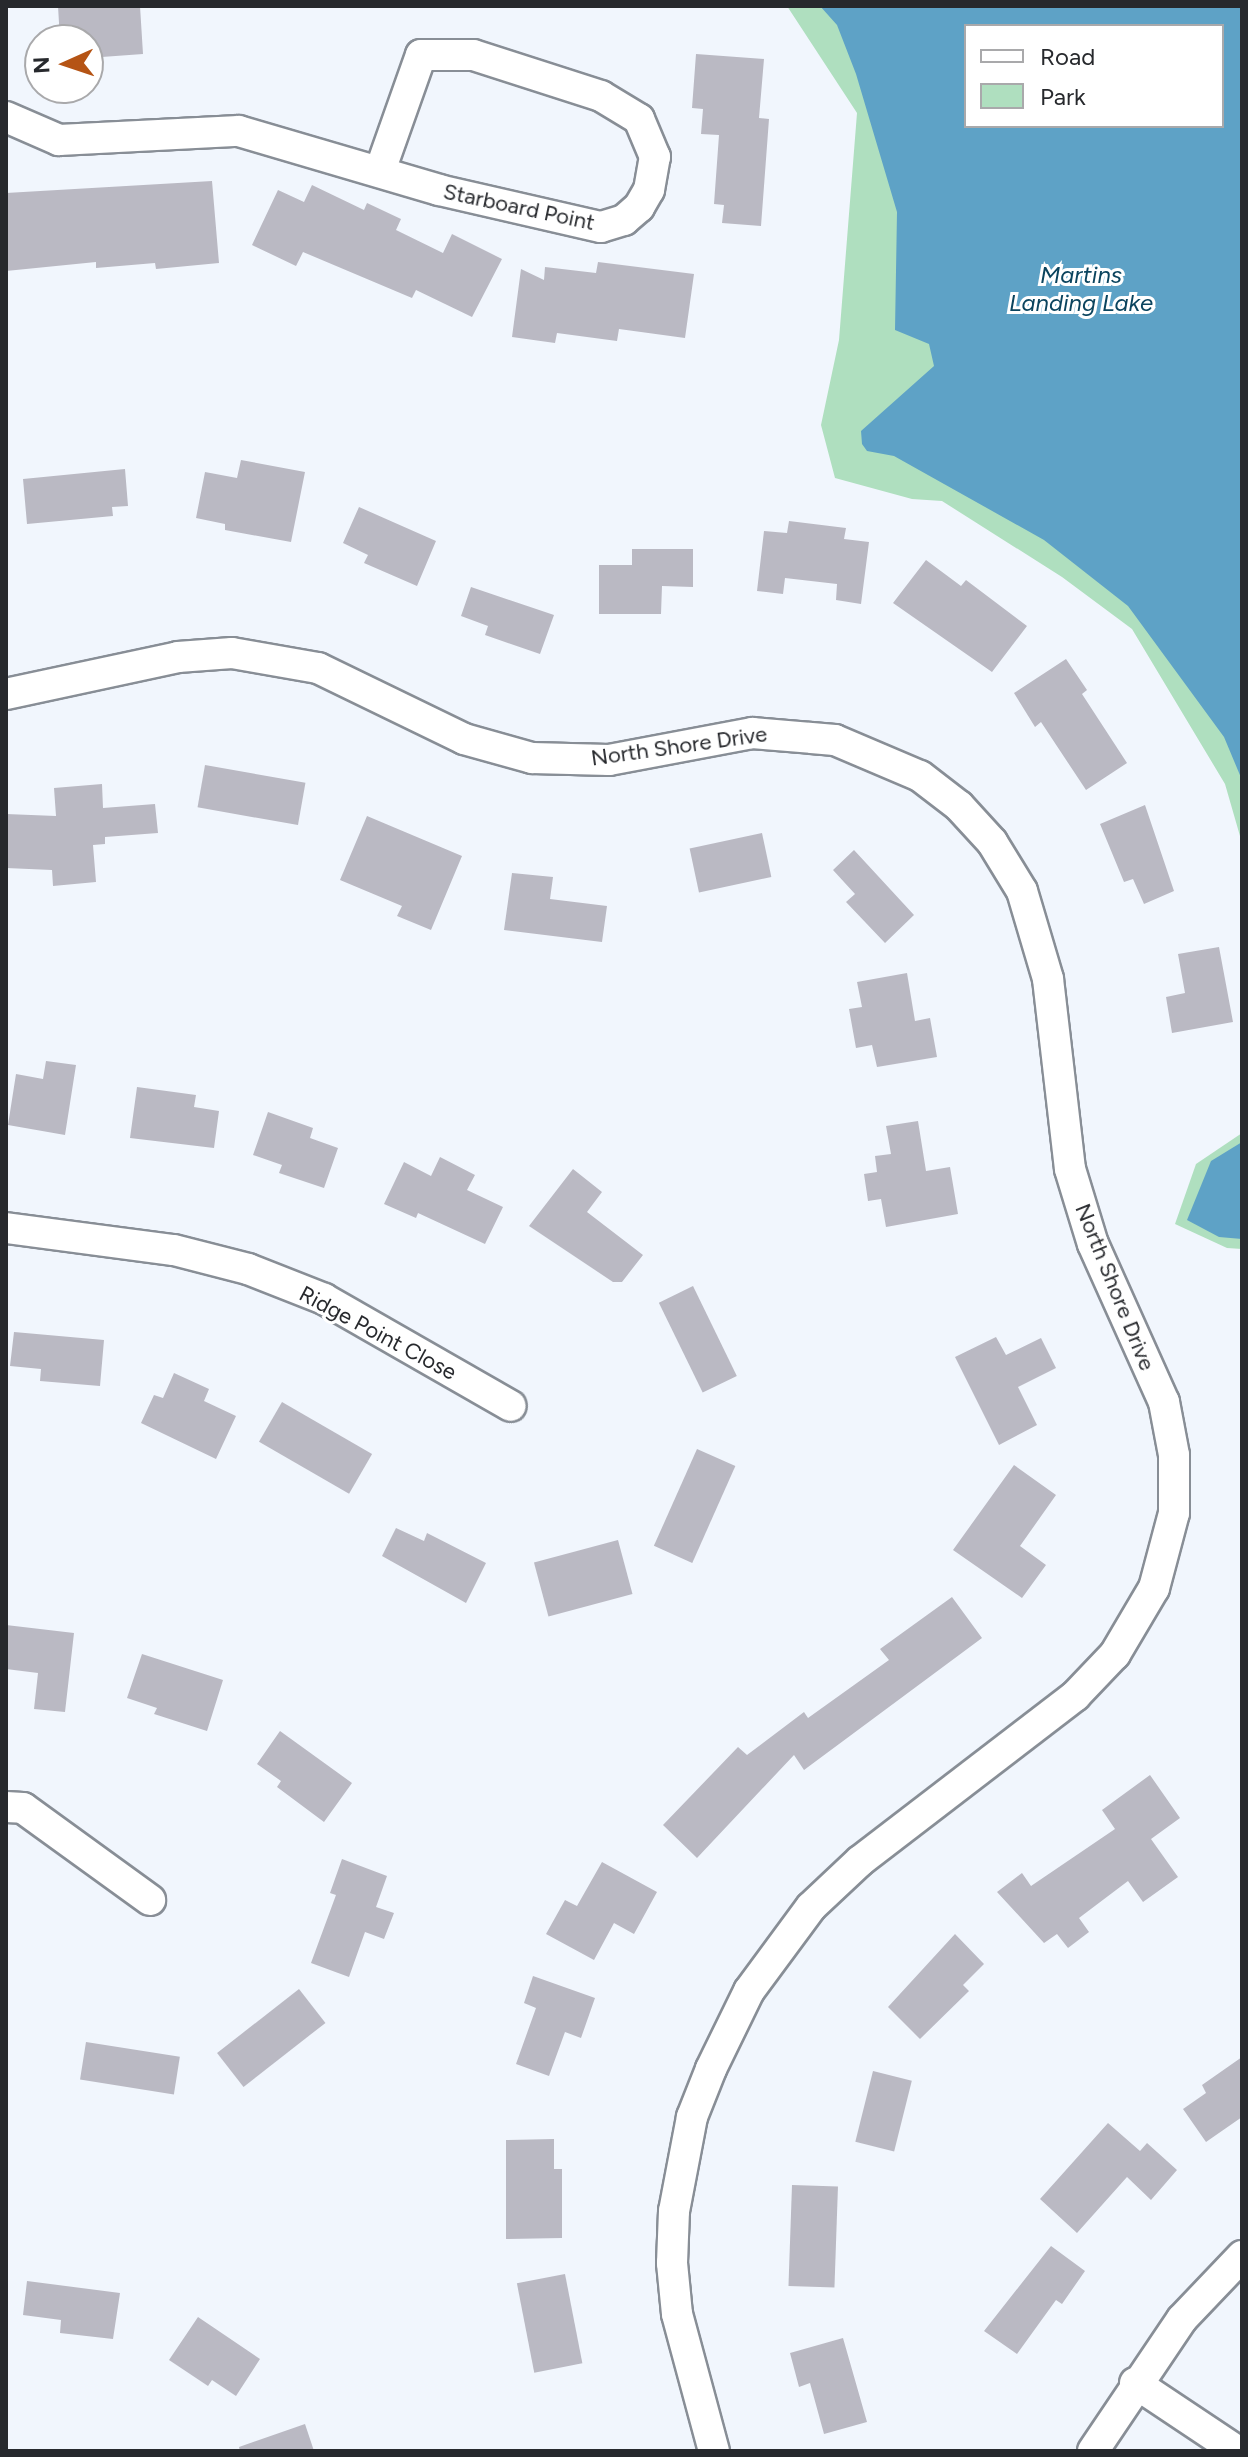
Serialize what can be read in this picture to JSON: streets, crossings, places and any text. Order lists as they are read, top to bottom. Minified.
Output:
{"streets":{"street":["Starboard Point","North Shore Drive","Ridge Point Close"]},"water":["Martins Landing Lake"],"legend":["Road","Park"],"north":"left"}
